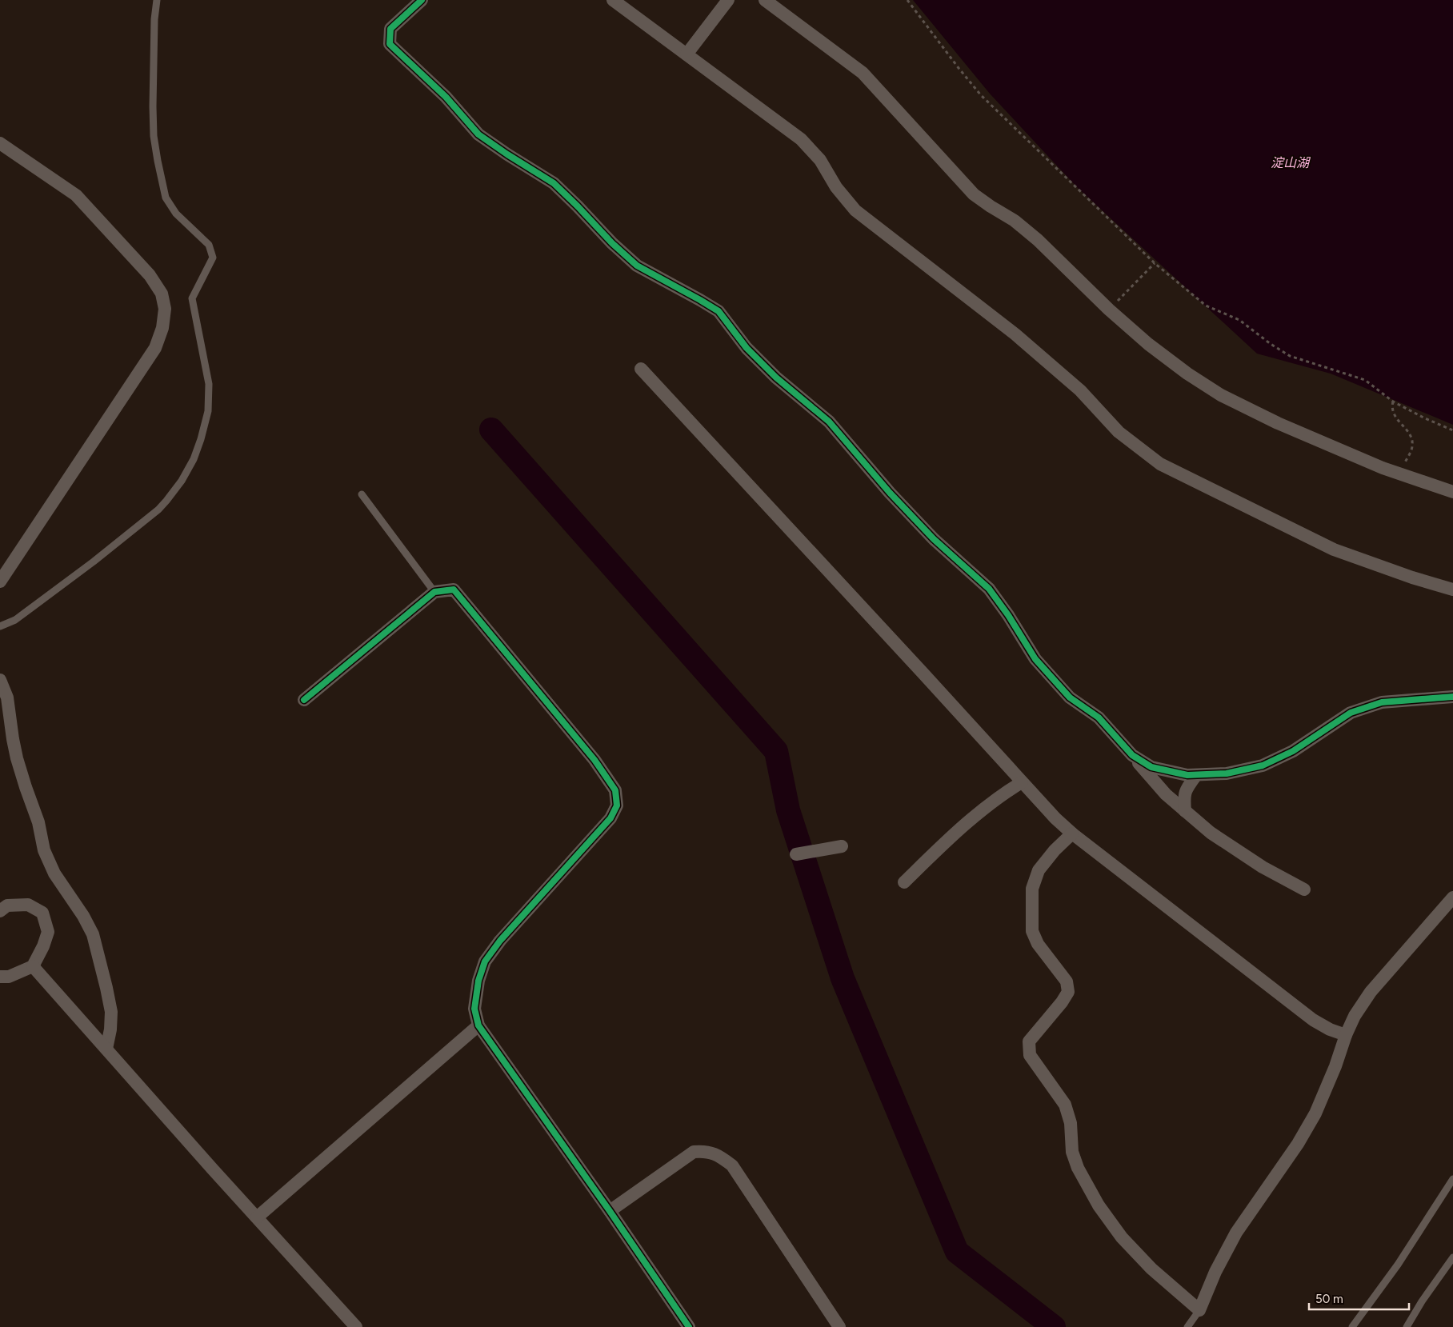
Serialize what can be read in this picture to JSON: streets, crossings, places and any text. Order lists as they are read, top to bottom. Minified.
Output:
{"water":["淀山湖"],"scale_bar":"50 m"}
